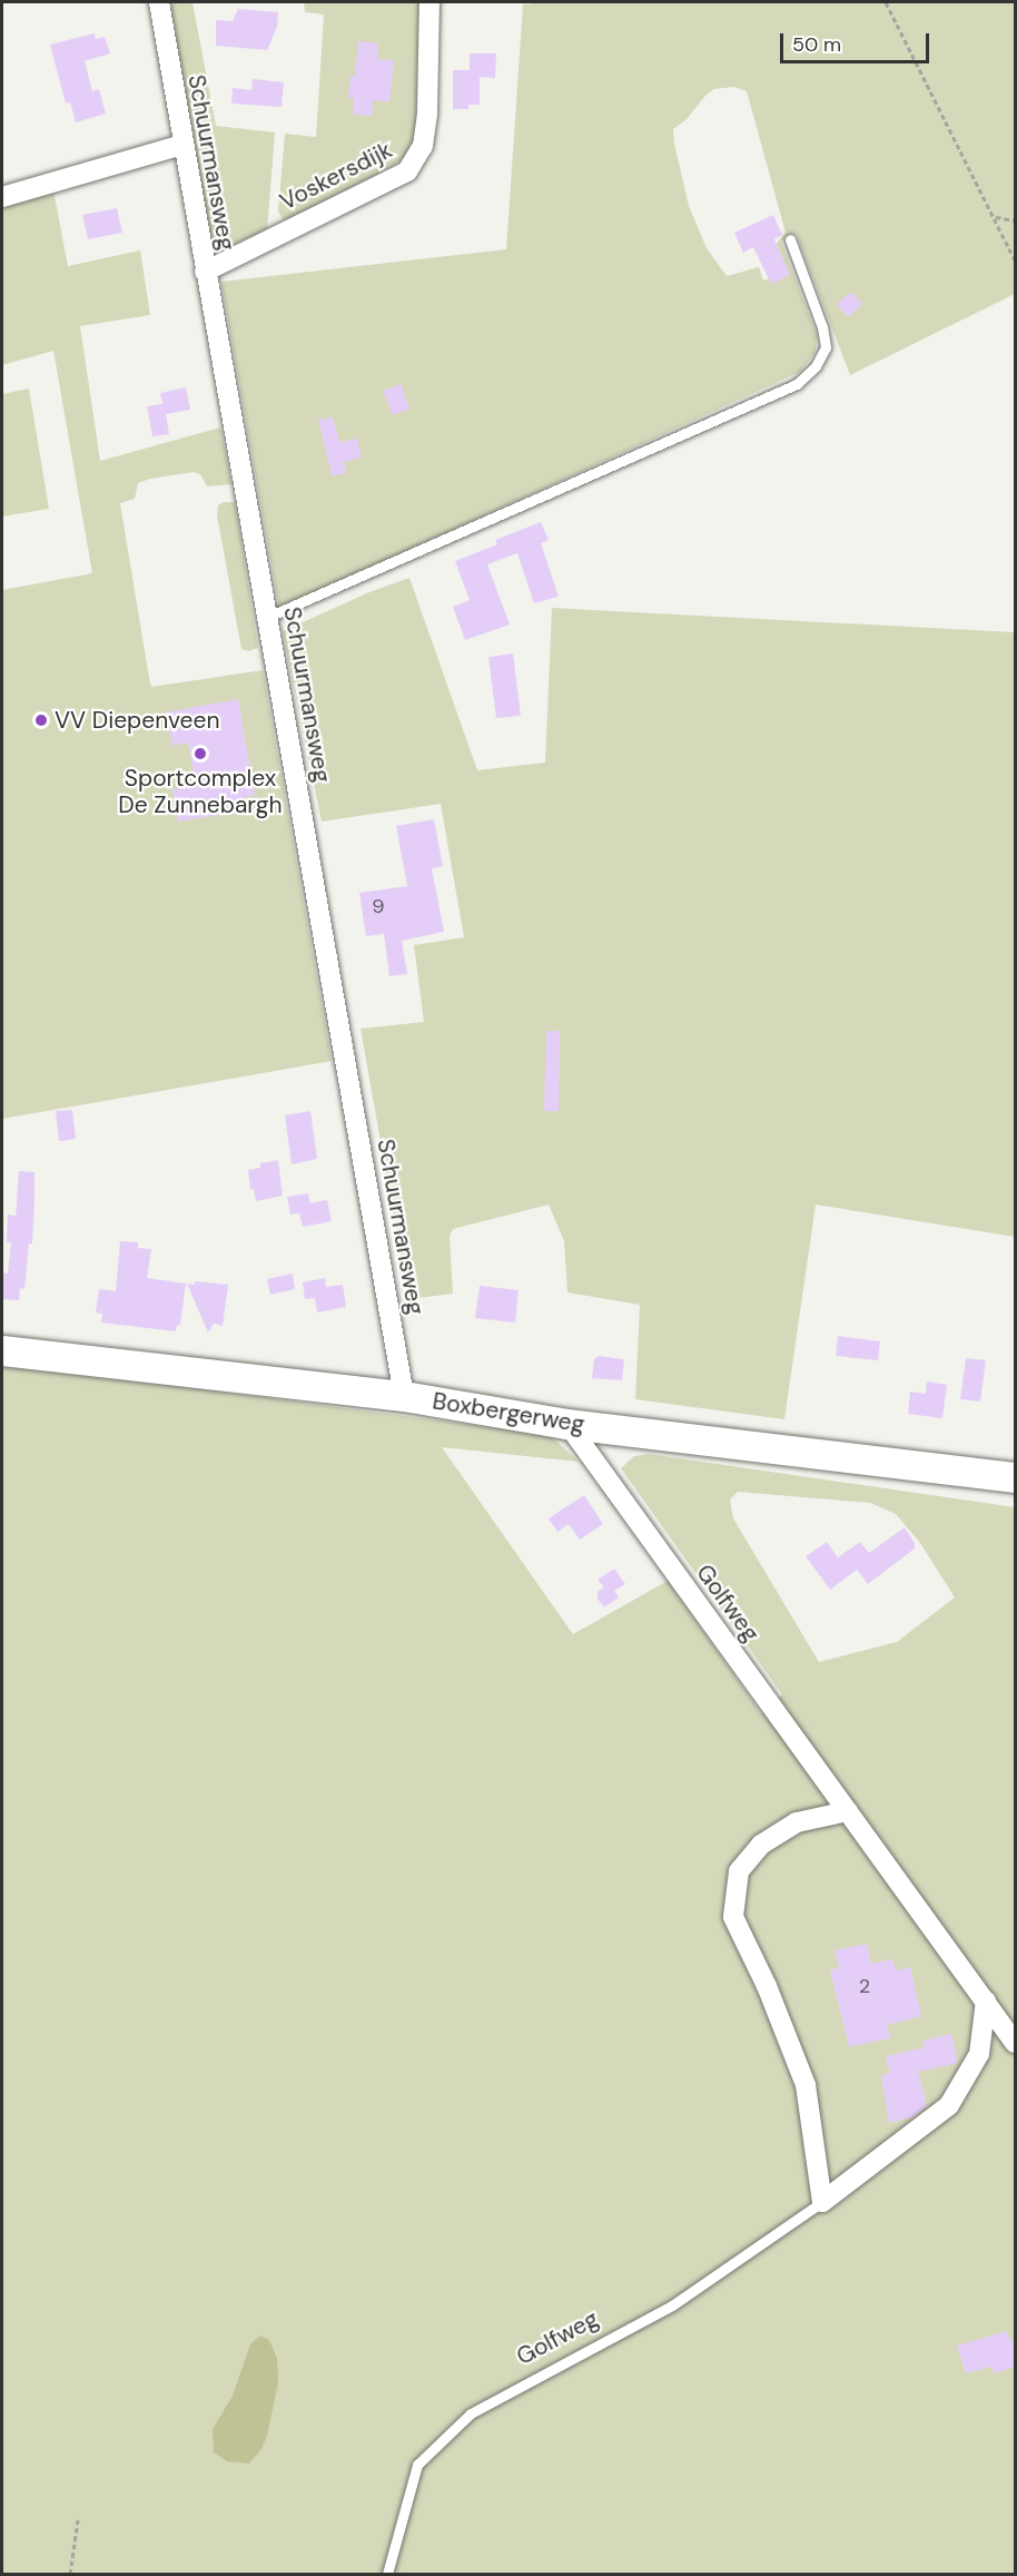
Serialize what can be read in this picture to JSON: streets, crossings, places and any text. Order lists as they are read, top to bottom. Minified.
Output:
{"streets":{"street":["Schuurmansweg","Voskersdijk","Boxbergerweg","Golfweg"]},"crossings":[["Schuurmansweg","Voskersdijk"],["Schuurmansweg","Boxbergerweg"],["Boxbergerweg","Golfweg"]],"places":["VV Diepenveen","Sportcomplex De Zunnebargh"],"house_numbers":["9","2"],"scale_bar":"50 m"}
